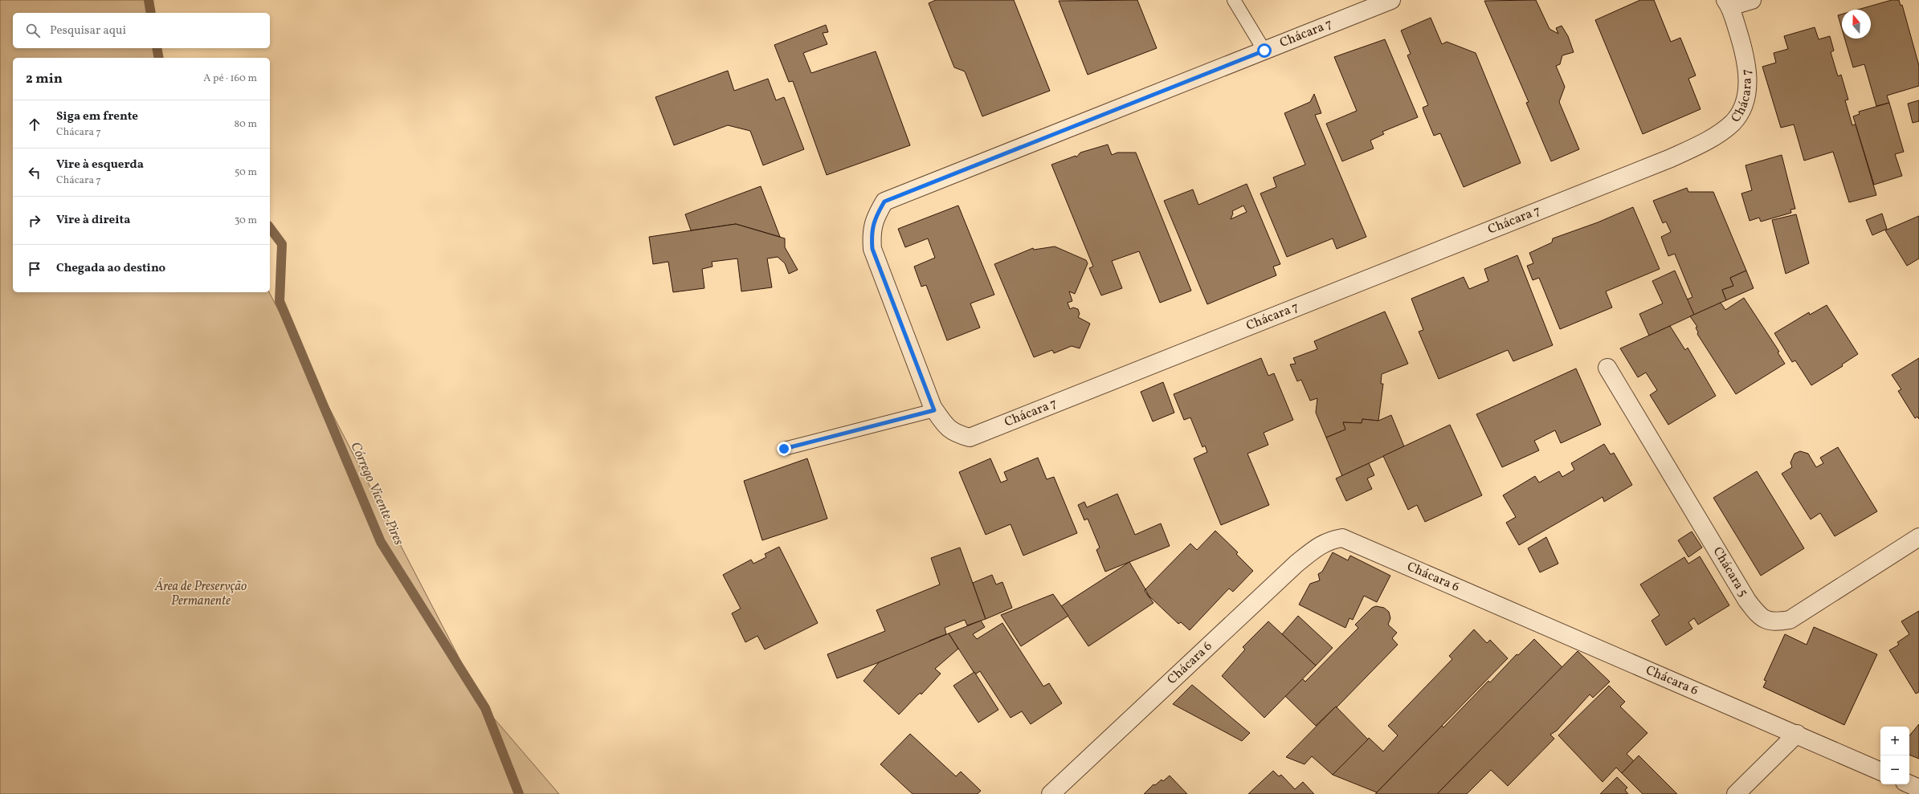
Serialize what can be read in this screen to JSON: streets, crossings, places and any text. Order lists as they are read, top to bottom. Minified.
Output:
{"streets":{"street":["Chácara 7","Chácara 5","Chácara 6"]},"water":["Córrego Vicente Pires"],"parks":["Área de Preservção Permanente"],"north":"top","page":{"search":"Pesquisar aqui","heading":["2 min","A pé · 160 m"],"list":[["Siga em frente","Chácara 7","80 m"],["Vire à esquerda","Chácara 7","50 m"],["Vire à direita","30 m"],"Chegada ao destino"],"map_buttons":["+","−"]}}
